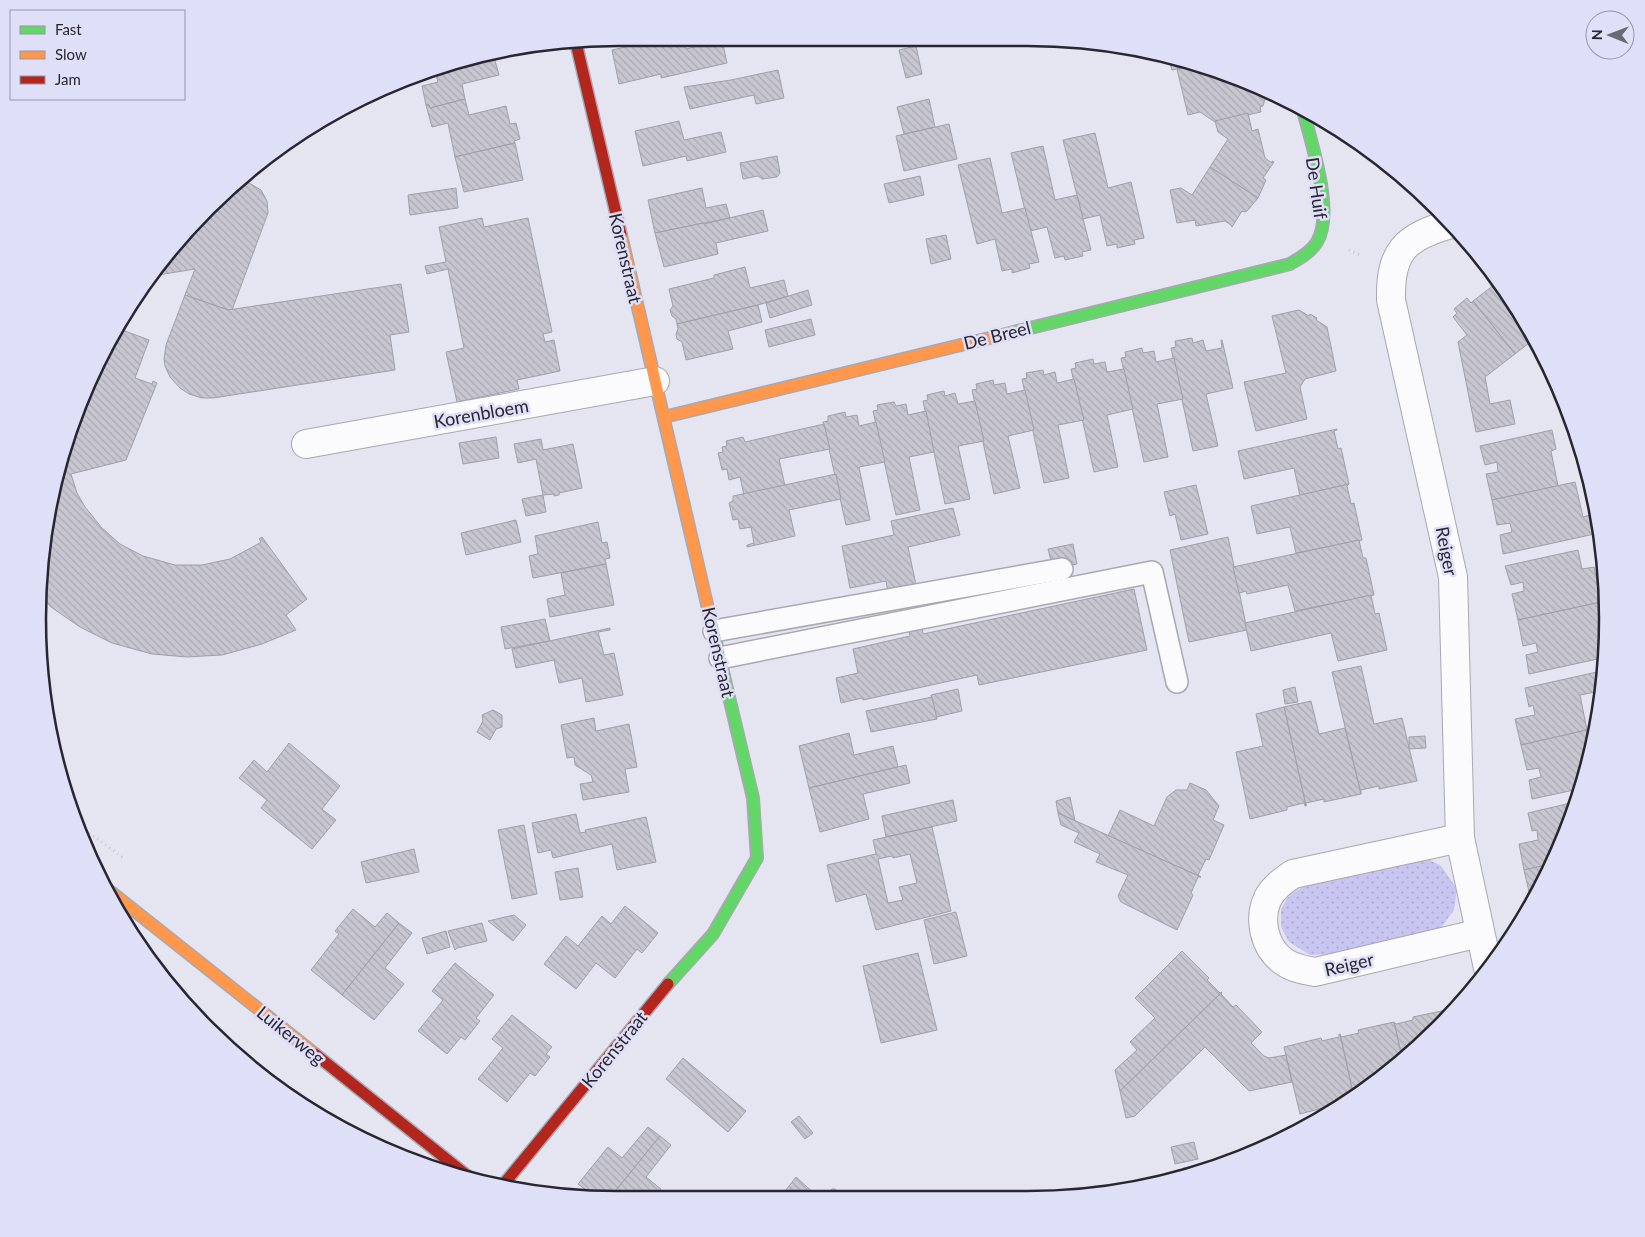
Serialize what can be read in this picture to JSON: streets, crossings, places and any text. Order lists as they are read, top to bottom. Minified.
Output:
{"streets":{"street":["De Huif","Korenstraat","De Breel","Korenbloem","Reiger","Luikerweg"]},"crossings":[["De Huif","De Breel"],["Korenstraat","De Breel"],["Korenstraat","Korenbloem"]],"legend":["Fast","Slow","Jam"],"north":"left"}
